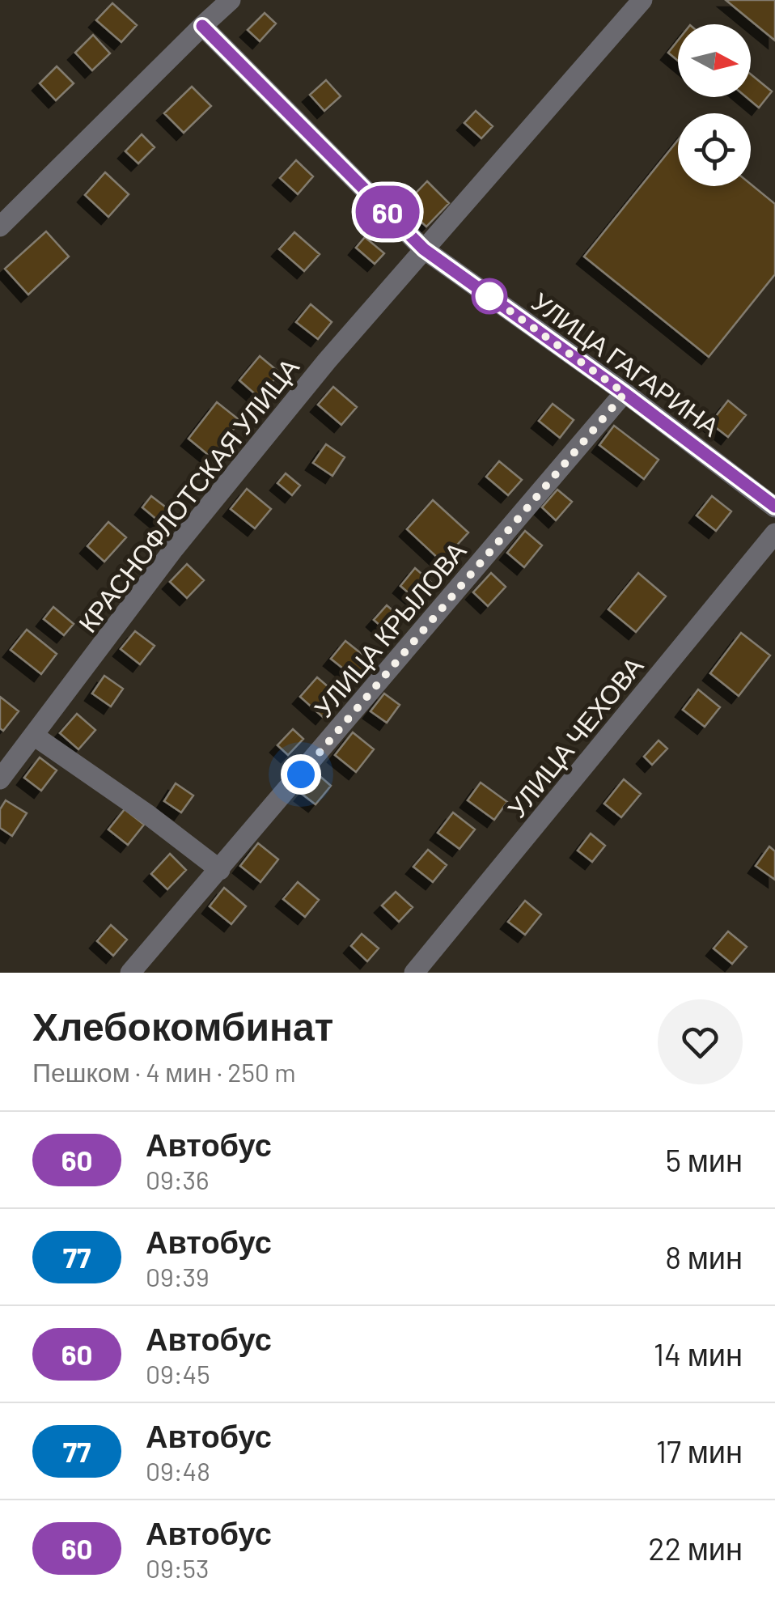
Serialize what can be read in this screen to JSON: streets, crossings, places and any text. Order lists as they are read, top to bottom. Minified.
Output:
{"streets":{"street":["УЛИЦА ГАГАРИНА","КРАСНОФЛОТСКАЯ УЛИЦА","УЛИЦА КРЫЛОВА","УЛИЦА ЧЕХОВА"]},"crossings":[["УЛИЦА ГАГАРИНА","КРАСНОФЛОТСКАЯ УЛИЦА"],["УЛИЦА ГАГАРИНА","УЛИЦА КРЫЛОВА"]],"lines":["bus line 60"],"north":"right","page":{"on_map":"60","heading":["Хлебокомбинат","Пешком · 4 мин · 250 m"],"list":[{"mark":"60","name":"Автобус","note":"09:36","value":"5 мин"},{"mark":"77","name":"Автобус","note":"09:39","value":"8 мин"},{"mark":"60","name":"Автобус","note":"09:45","value":"14 мин"},{"mark":"77","name":"Автобус","note":"09:48","value":"17 мин"},{"mark":"60","name":"Автобус","note":"09:53","value":"22 мин"}]}}
